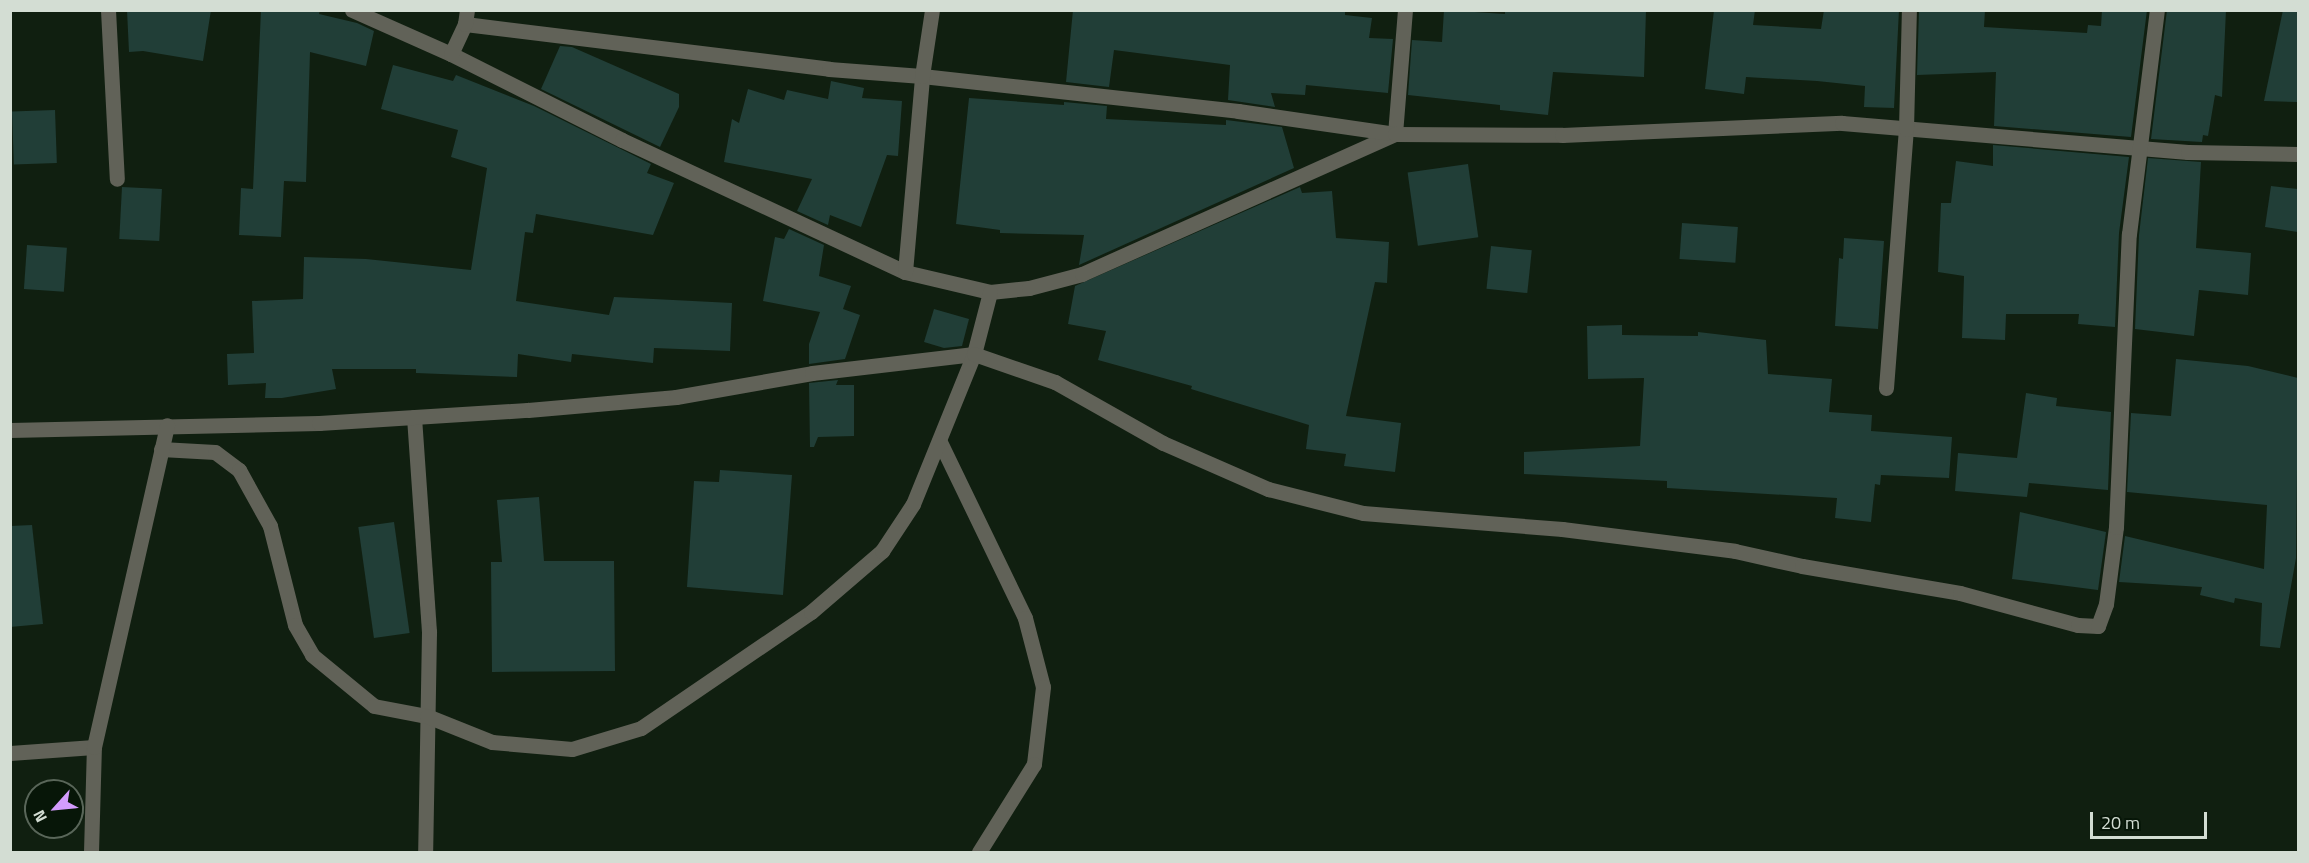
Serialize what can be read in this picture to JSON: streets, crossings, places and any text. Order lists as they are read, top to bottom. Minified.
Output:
{"scale_bar":"20 m","north":"bottom left"}
